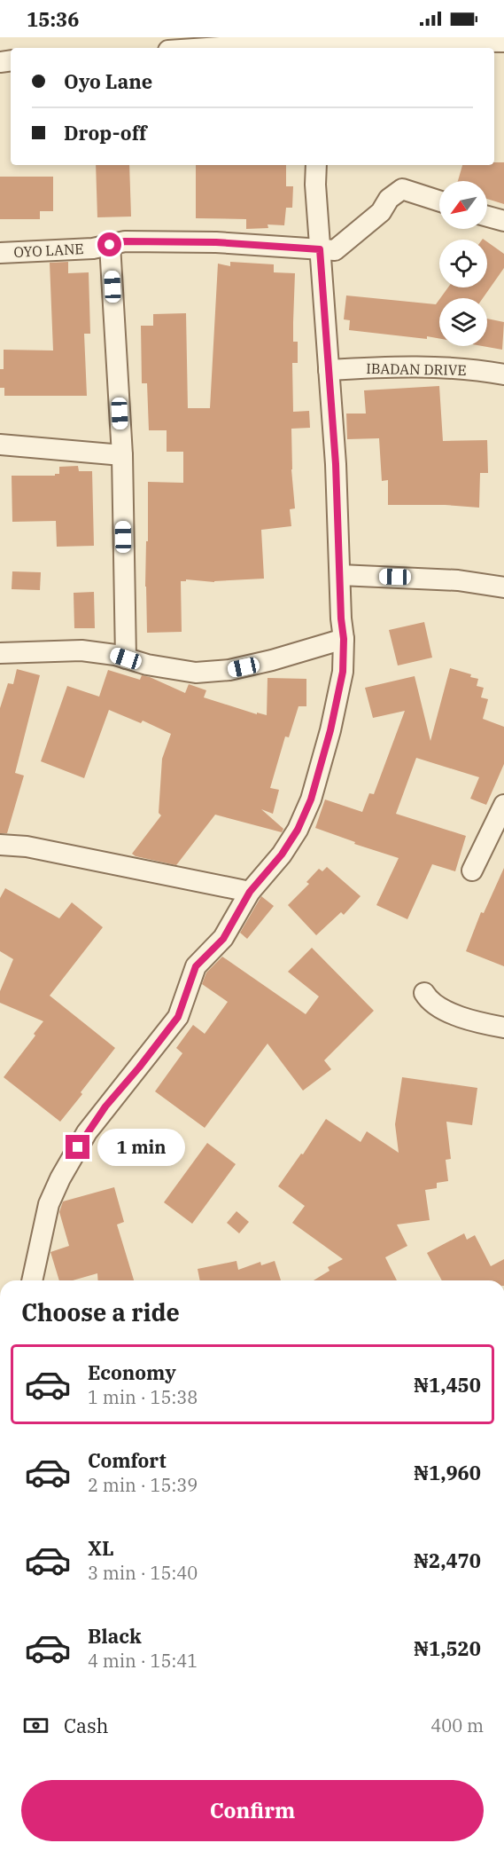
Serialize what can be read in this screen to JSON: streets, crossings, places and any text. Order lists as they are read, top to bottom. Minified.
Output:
{"streets":{"street":["OYO LANE","IBADAN DRIVE"]},"north":"bottom left","page":{"status":"15:36","banner":["Oyo Lane","Drop-off"],"bubble":"1 min","heading":"Choose a ride","list":[{"name":"Economy","note":"1 min · 15:38","value":"₦1,450"},{"name":"Comfort","note":"2 min · 15:39","value":"₦1,960"},{"name":"XL","note":"3 min · 15:40","value":"₦2,470"},{"name":"Black","note":"4 min · 15:41","value":"₦1,520"}],"pay":["Cash","400 m"],"buttons":"Confirm"}}
